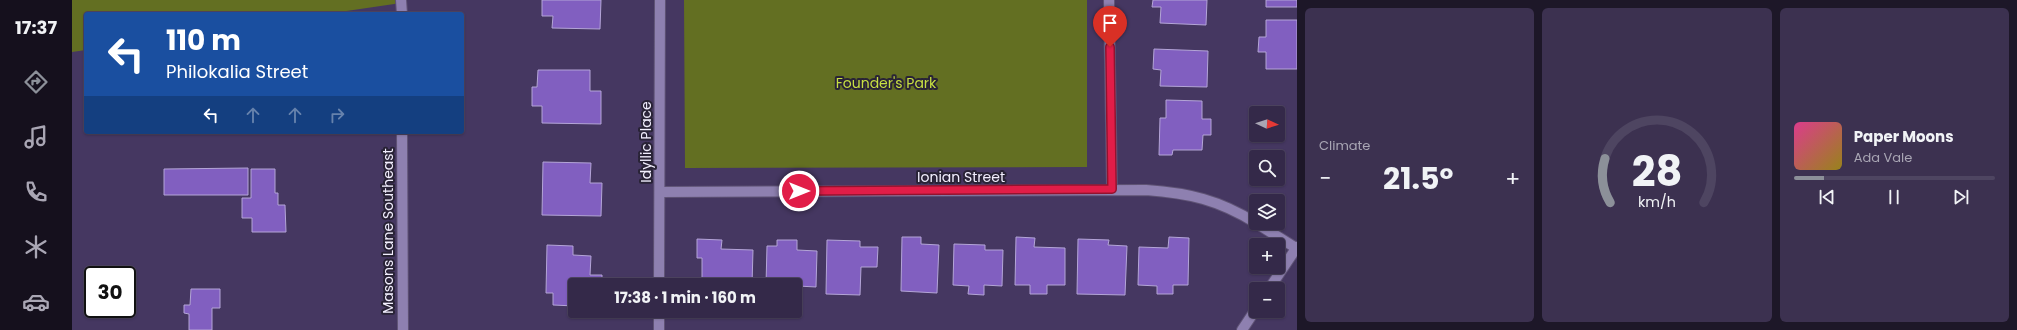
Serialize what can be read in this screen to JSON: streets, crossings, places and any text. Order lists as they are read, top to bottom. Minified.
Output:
{"streets":{"street":["Idyllic Place","Ionian Street","Masons Lane Southeast"]},"crossings":[["Idyllic Place","Ionian Street"]],"parks":["Founder's Park"],"north":"right","page":{"tabs":"17:37","tile":"Climate","turn":["110 m","Philokalia Street"],"map_buttons":["+","−"],"song":["Paper Moons","Ada Vale"],"heat":["−","21.5°","+"],"limit":"30","trip":"17:38 · 1 min · 160 m","gauge":["28","km/h"]}}
